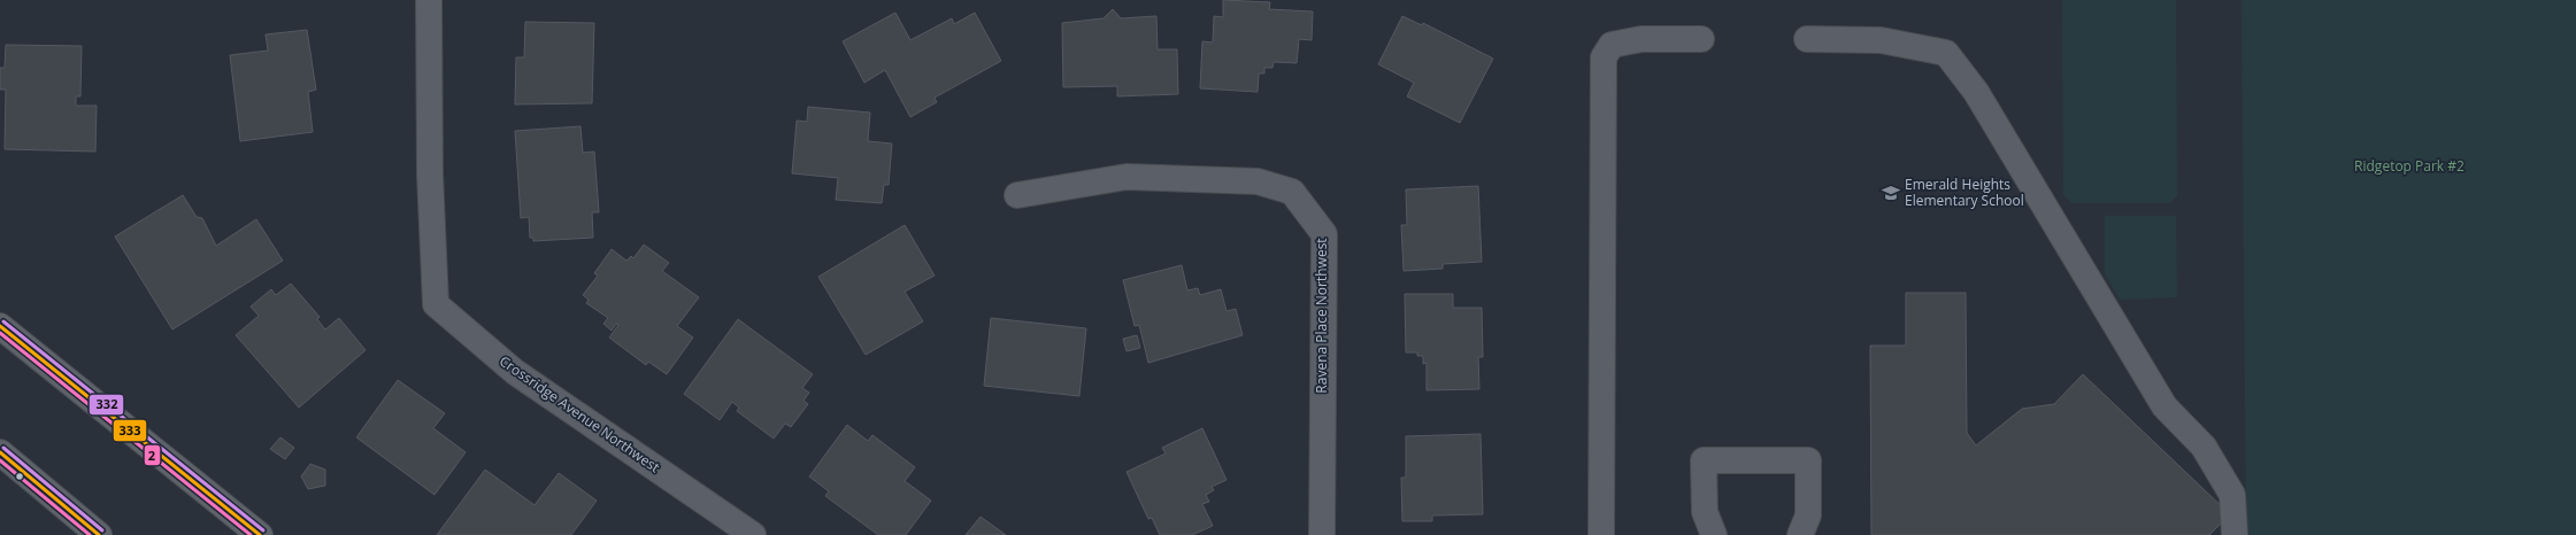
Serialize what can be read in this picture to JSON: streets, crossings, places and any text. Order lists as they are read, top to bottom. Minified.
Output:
{"streets":{"street":["Ravena Place Northwest","Crossridge Avenue Northwest"]},"parks":["Ridgetop Park #2"],"places":{"school or university":["Emerald Heights Elementary School"]},"lines":["transit line 332","transit line 333","transit line 2"]}
